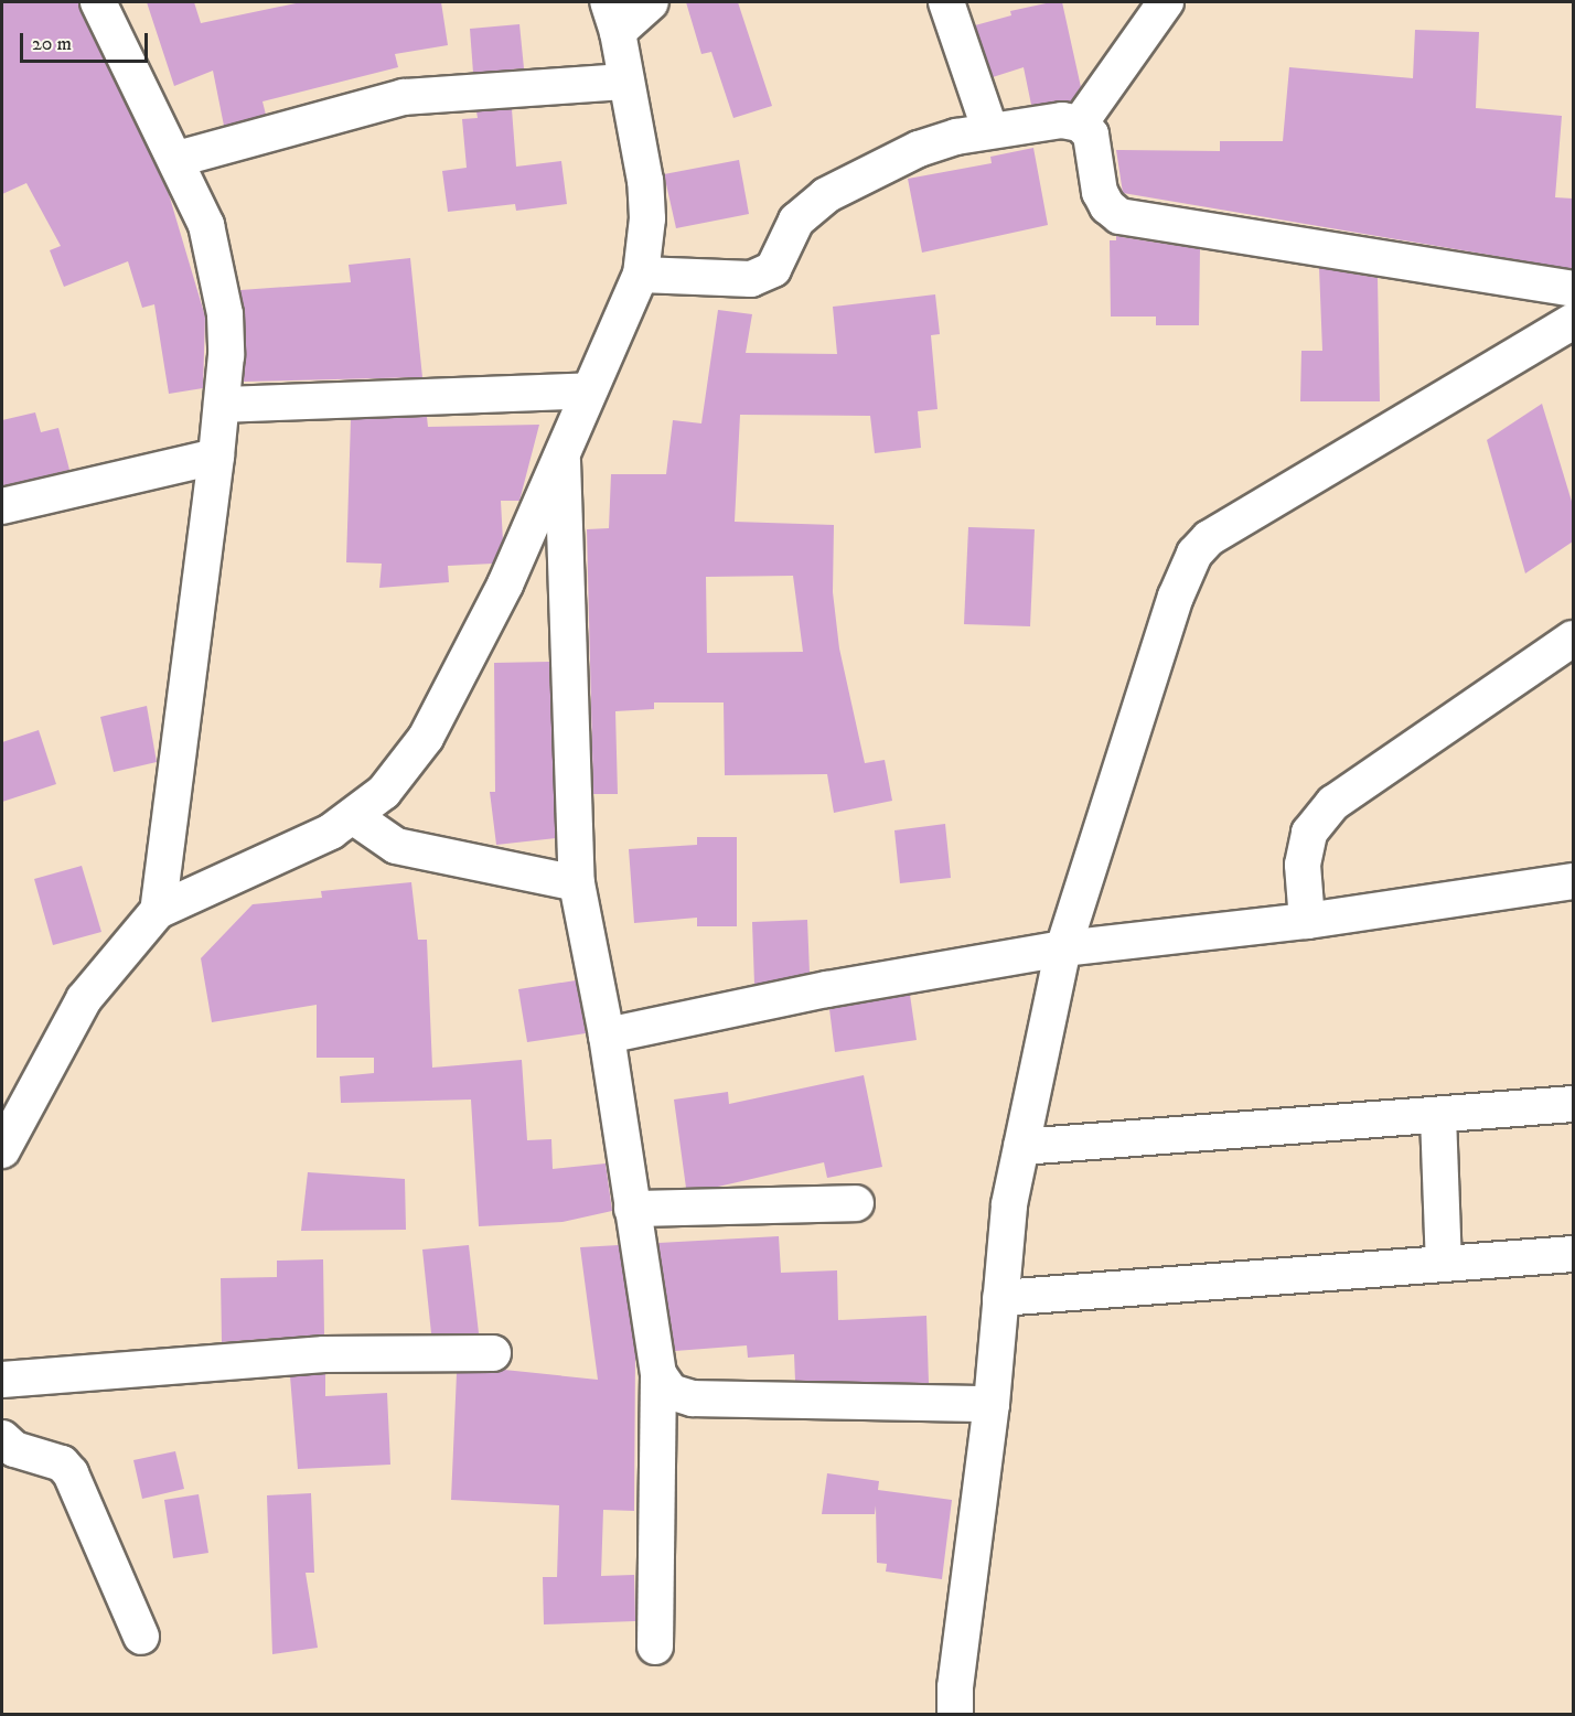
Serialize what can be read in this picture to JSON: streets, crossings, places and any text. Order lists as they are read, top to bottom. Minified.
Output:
{"scale_bar":"20 m"}
